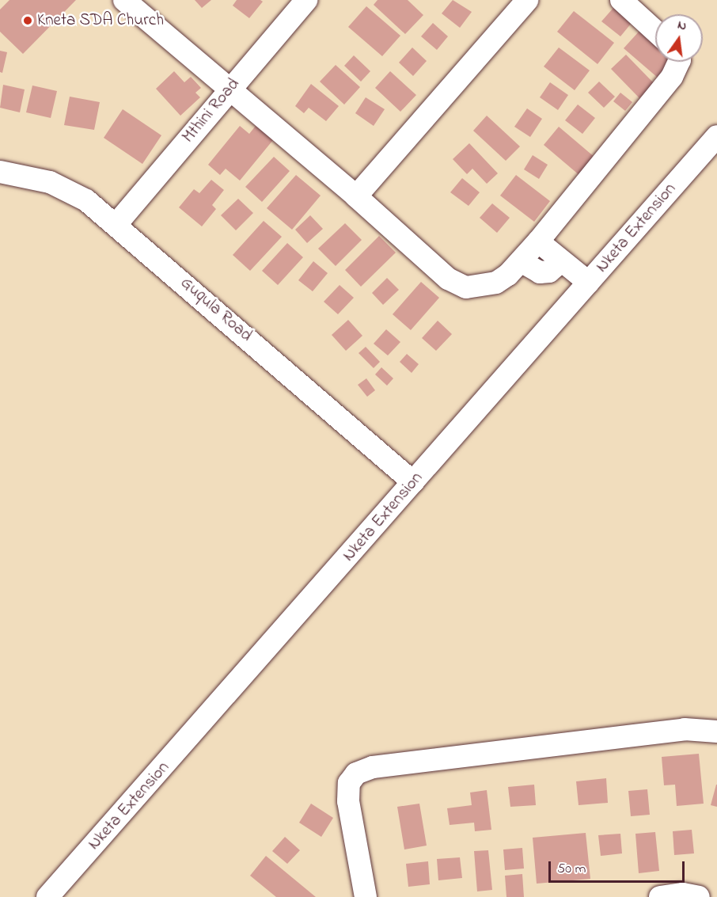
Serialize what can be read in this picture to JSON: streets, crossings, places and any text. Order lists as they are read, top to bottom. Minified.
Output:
{"streets":{"street":["Mthini Road","Nketa Extension","Guqula Road"]},"crossings":[["Mthini Road","Guqula Road"],["Nketa Extension","Guqula Road"]],"places":["Kneta SDA Church"],"scale_bar":"50 m","north":"top"}
